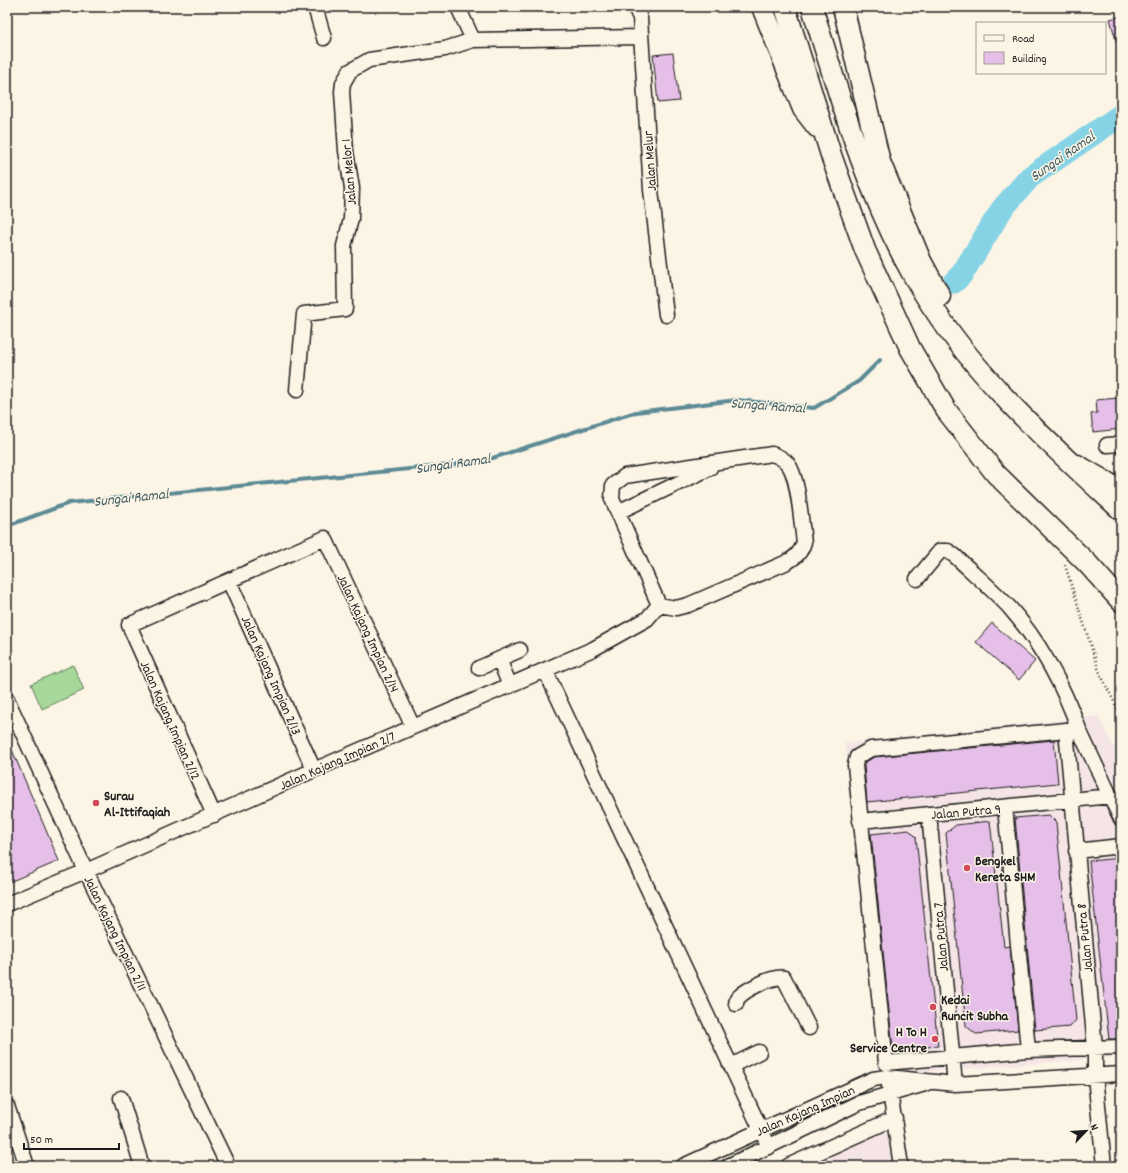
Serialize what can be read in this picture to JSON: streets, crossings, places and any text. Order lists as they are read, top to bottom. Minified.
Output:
{"streets":{"street":["Jalan Melur","Jalan Melor 1","Jalan Kajang Impian 2/14","Jalan Kajang Impian 2/13","Jalan Kajang Impian 2/12","Jalan Kajang Impian 2/7","Jalan Putra 9","Jalan Kajang Impian 2/11","Jalan Putra 7","Jalan Putra 8","Jalan Kajang Impian"]},"crossings":[["Jalan Melur","Jalan Melor 1"],["Jalan Kajang Impian 2/14","Jalan Kajang Impian 2/13"],["Jalan Kajang Impian 2/14","Jalan Kajang Impian 2/12"],["Jalan Kajang Impian 2/14","Jalan Kajang Impian 2/7"],["Jalan Kajang Impian 2/13","Jalan Kajang Impian 2/12"],["Jalan Kajang Impian 2/13","Jalan Kajang Impian 2/7"],["Jalan Kajang Impian 2/12","Jalan Kajang Impian 2/7"],["Jalan Kajang Impian 2/7","Jalan Kajang Impian 2/11"],["Jalan Putra 9","Jalan Putra 7"],["Jalan Putra 9","Jalan Putra 8"],["Jalan Putra 7","Jalan Kajang Impian"],["Jalan Putra 8","Jalan Kajang Impian"]],"water":["Sungai Ramal"],"places":["Surau Al-Ittifaqiah","Bengkel Kereta SHM","Kedai Runcit Subha","H To H Service Centre"],"legend":["Road","Building"],"scale_bar":"50 m","north":"top right"}
